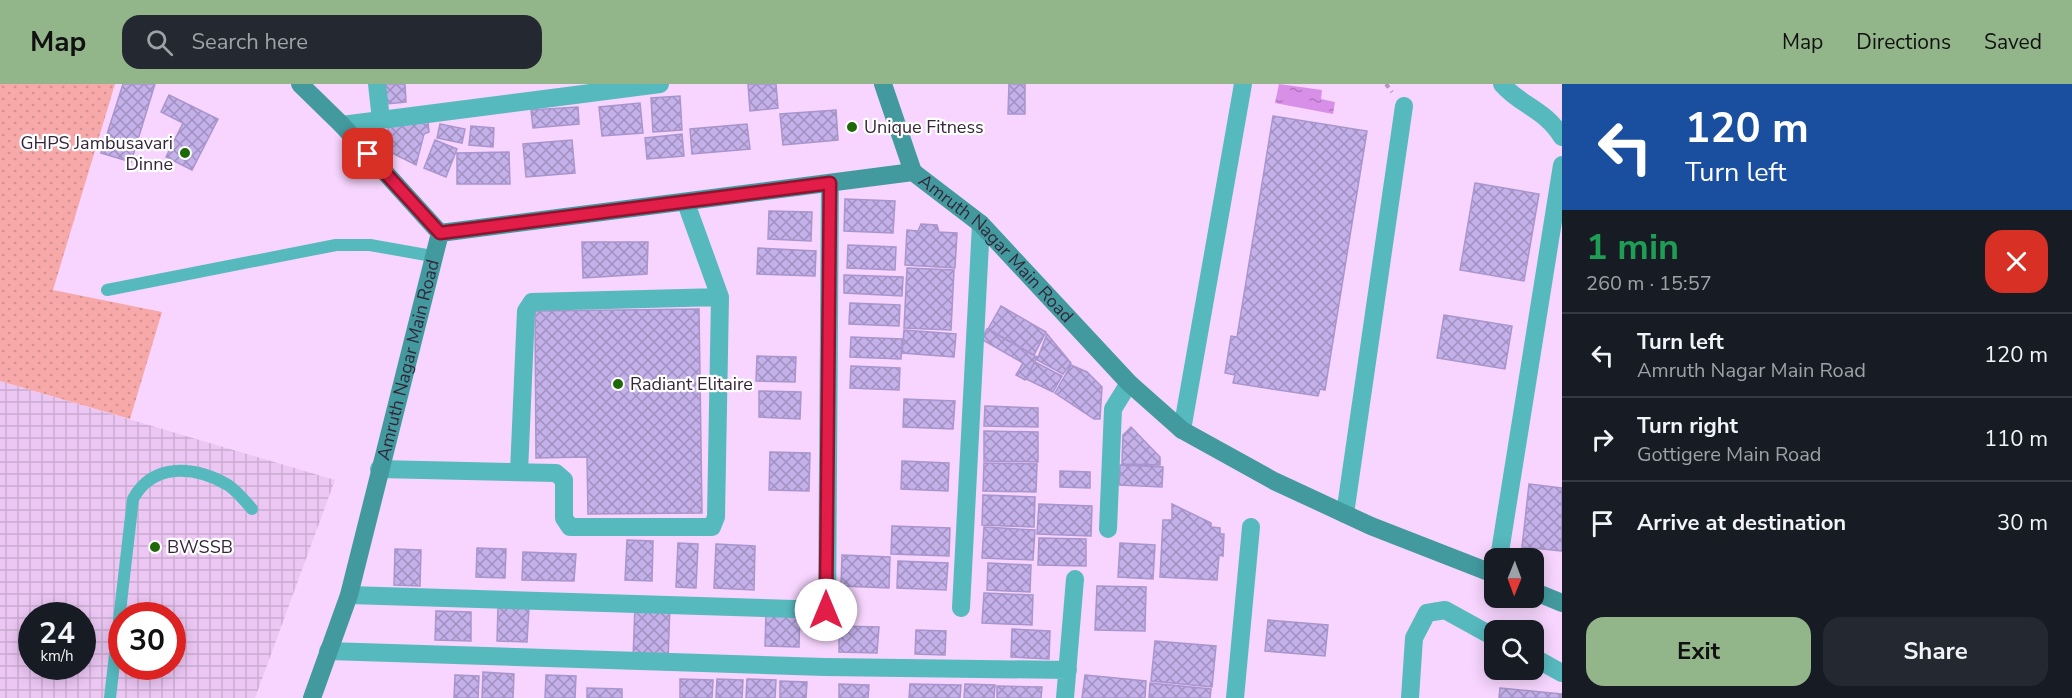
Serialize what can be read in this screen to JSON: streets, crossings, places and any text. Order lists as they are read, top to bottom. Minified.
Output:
{"streets":{"main road":["Amruth Nagar Main Road"]},"places":["Unique Fitness","GHPS Jambusavari Dinne","Radiant Elitaire","BWSSB"],"north":"bottom","page":{"header":"Map","search":"Search here","nav":["Map","Directions","Saved"],"turn":["120 m","Turn left"],"heading":["1 min","260 m · 15:57"],"list":[{"name":"Turn left","note":"Amruth Nagar Main Road","value":"120 m"},{"name":"Turn right","note":"Gottigere Main Road","value":"110 m"},{"name":"Arrive at destination","value":"30 m"}],"speed":"24 km/h","limit":"30","buttons":["Exit","Share"]}}
